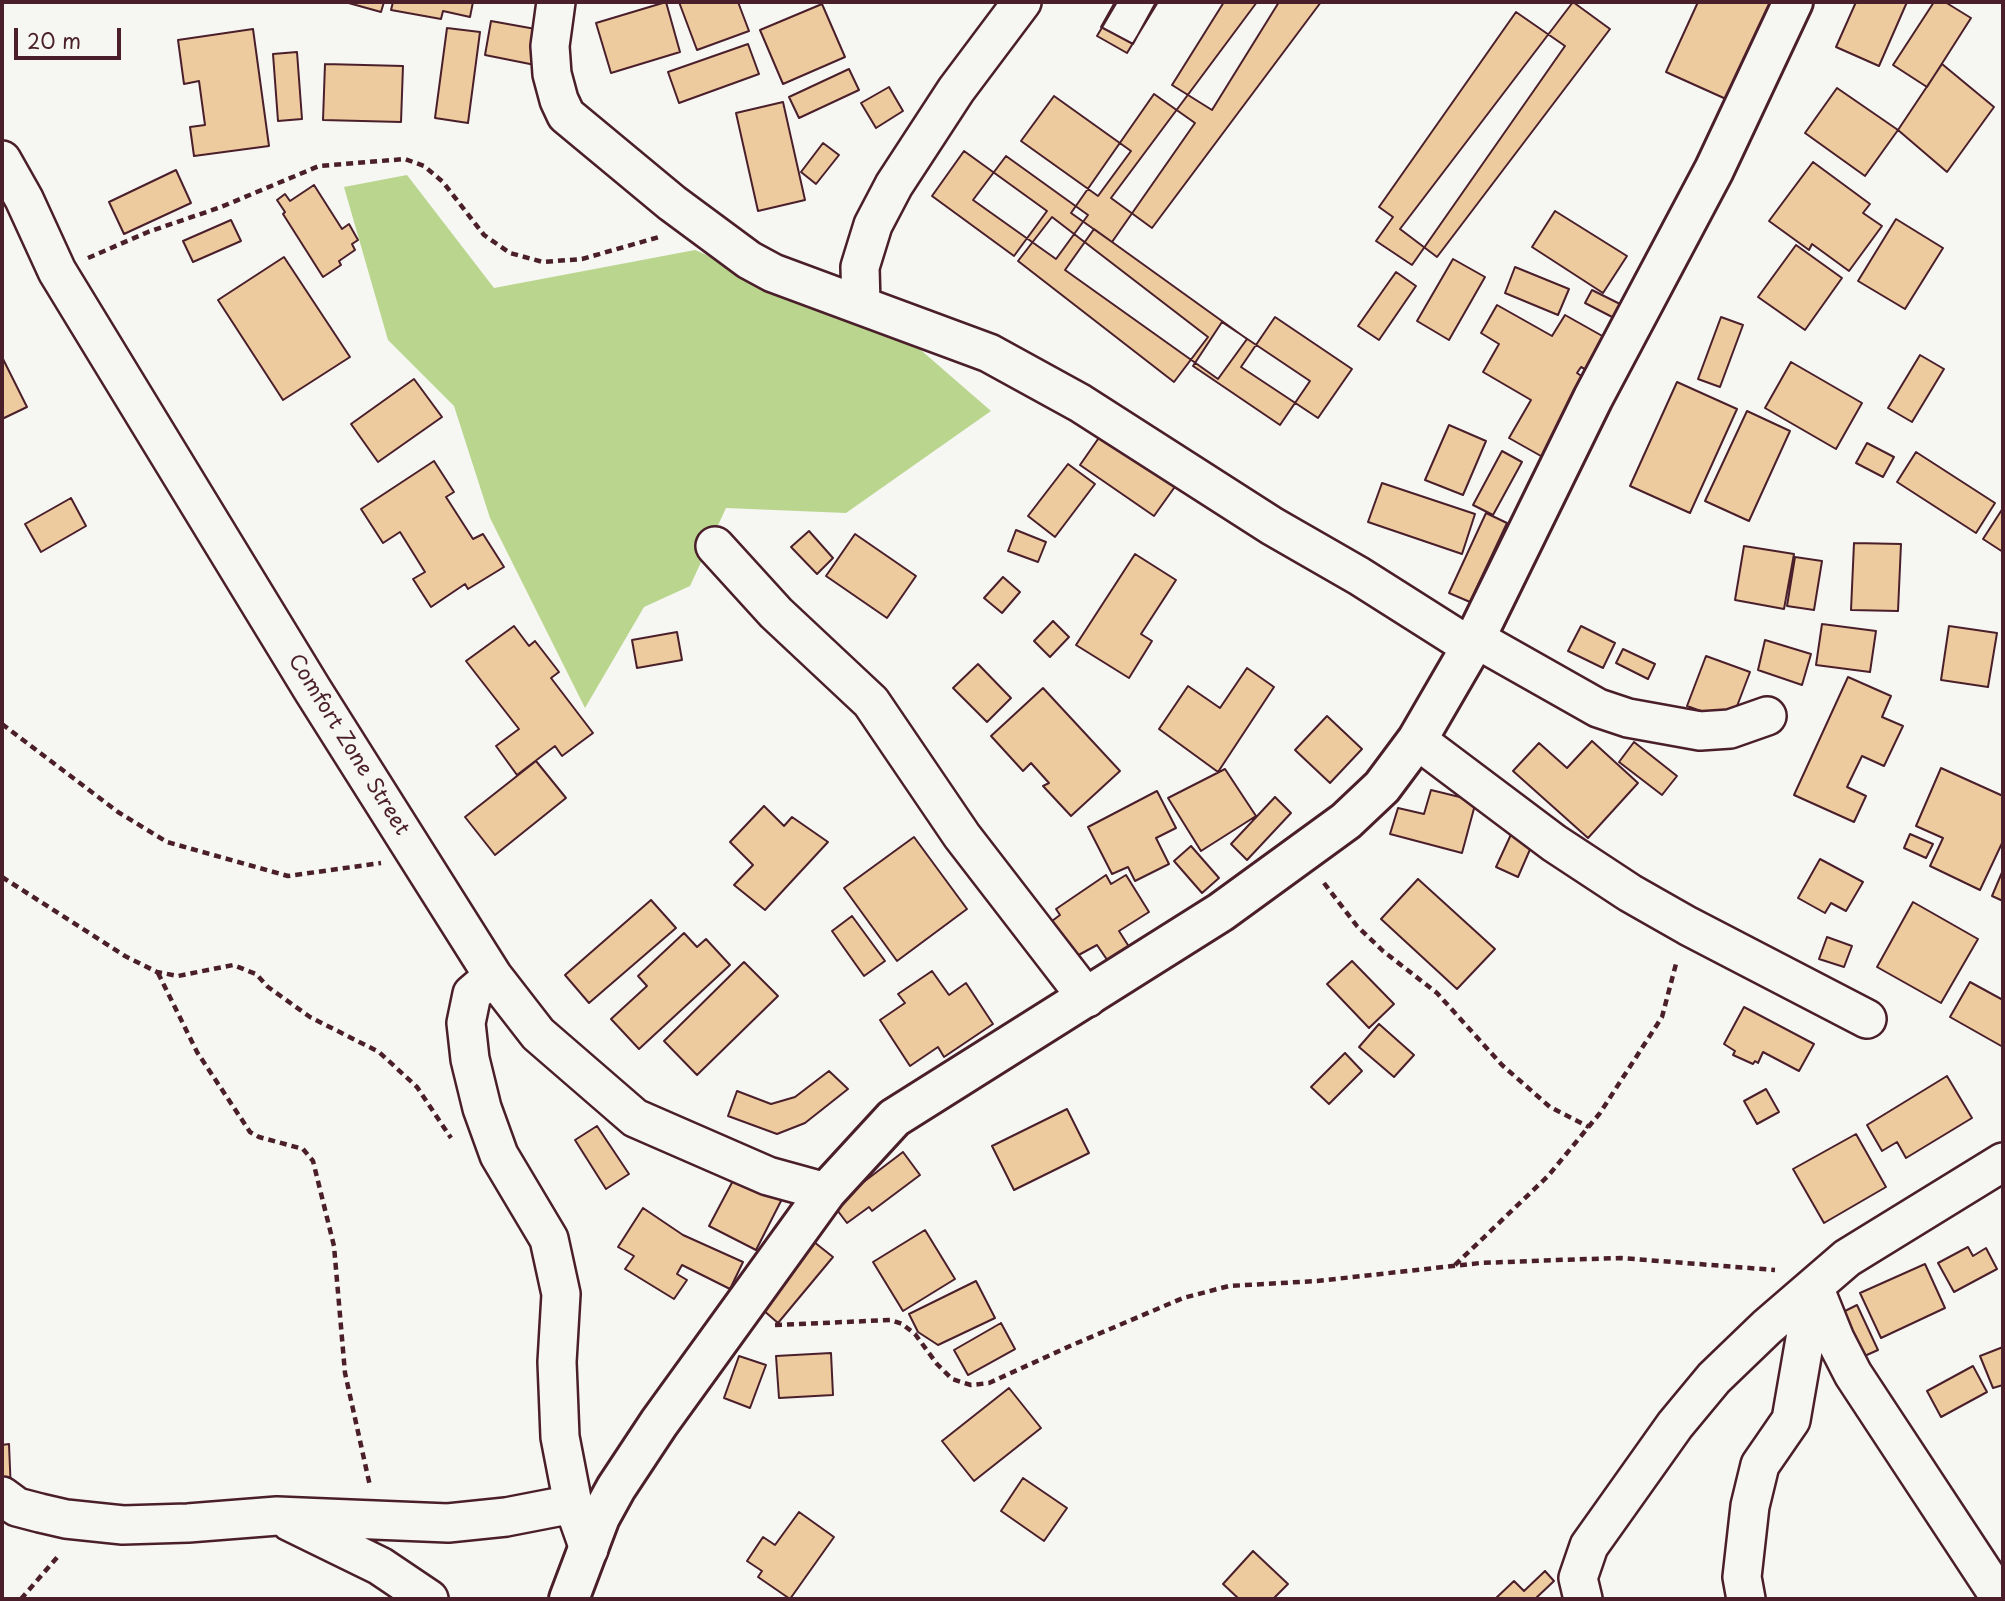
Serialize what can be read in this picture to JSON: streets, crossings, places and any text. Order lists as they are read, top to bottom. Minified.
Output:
{"streets":{"street":["Comfort Zone Street"]},"scale_bar":"20 m"}
